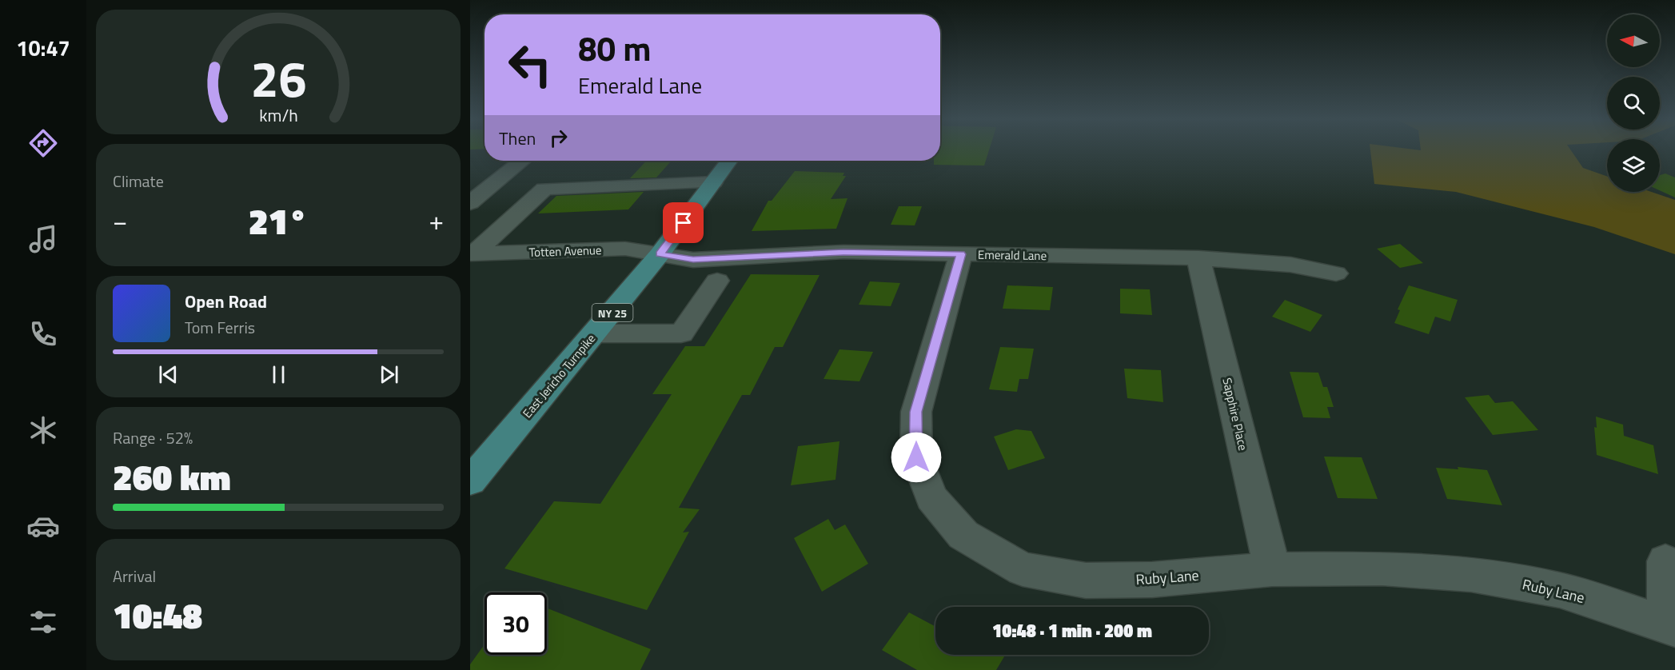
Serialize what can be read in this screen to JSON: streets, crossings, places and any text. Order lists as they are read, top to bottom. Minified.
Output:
{"streets":{"main road":["NY 25","East Jericho Turnpike"],"street":["Totten Avenue","Emerald Lane","Sapphire Place","Ruby Lane"]},"crossings":[["Totten Avenue","Emerald Lane"],["Totten Avenue","East Jericho Turnpike"],["Emerald Lane","East Jericho Turnpike"],["Emerald Lane","Sapphire Place"],["Emerald Lane","Ruby Lane"],["Sapphire Place","Ruby Lane"]],"north":"left","page":{"tabs":"10:47","turn":["80 m","Emerald Lane"],"then":"Then","tile":["Climate",["Range · 52%","260 km"],["Arrival","10:48"]],"heat":["−","21°","+"],"song":["Open Road","Tom Ferris"],"limit":"30","trip":"10:48 · 1 min · 200 m","gauge":["26","km/h"]}}
